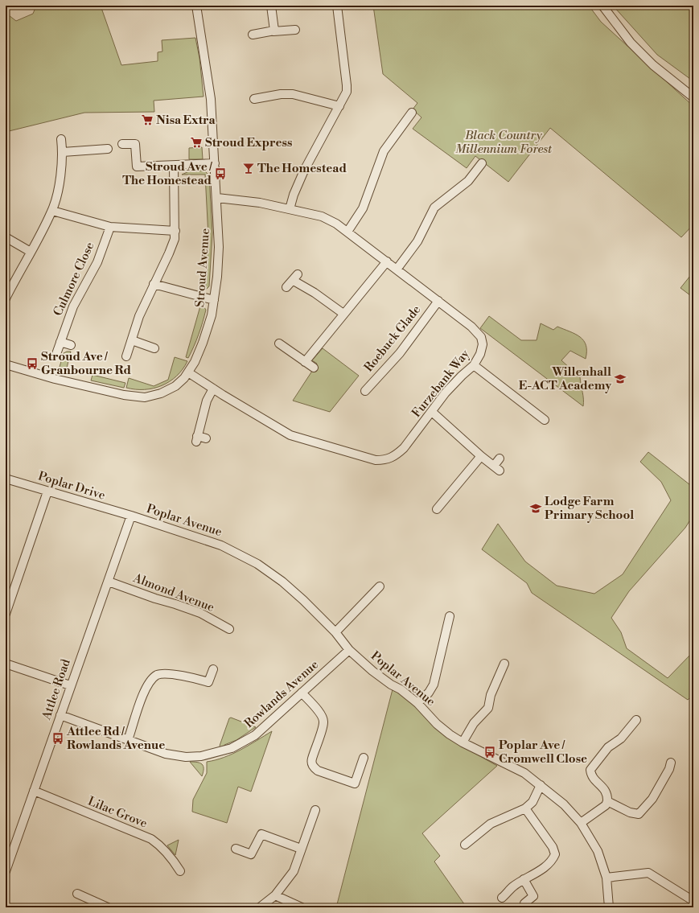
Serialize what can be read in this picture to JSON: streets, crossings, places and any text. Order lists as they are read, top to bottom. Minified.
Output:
{"streets":{"street":["Stroud Avenue","Culmore Close","Roebuck Glade","Furzebank Way","Poplar Drive","Poplar Avenue","Almond Avenue","Attlee Road","Rowlands Avenue","Lilac Grove"]},"crossings":[["Stroud Avenue","Furzebank Way"],["Roebuck Glade","Furzebank Way"],["Poplar Drive","Poplar Avenue"],["Poplar Drive","Attlee Road"],["Poplar Avenue","Attlee Road"],["Poplar Avenue","Rowlands Avenue"],["Almond Avenue","Attlee Road"],["Attlee Road","Rowlands Avenue"],["Attlee Road","Lilac Grove"]],"parks":["Black Country Millennium Forest"],"places":{"supermarket":["Nisa Extra","Stroud Express"],"bar":["The Homestead"],"bus stop":["Stroud Ave / The Homestead","Stroud Ave / Granbourne Rd","Attlee Rd / Rowlands Avenue","Poplar Ave / Cromwell Close"],"school or university":["Willenhall E-ACT Academy","Lodge Farm Primary School"]}}
